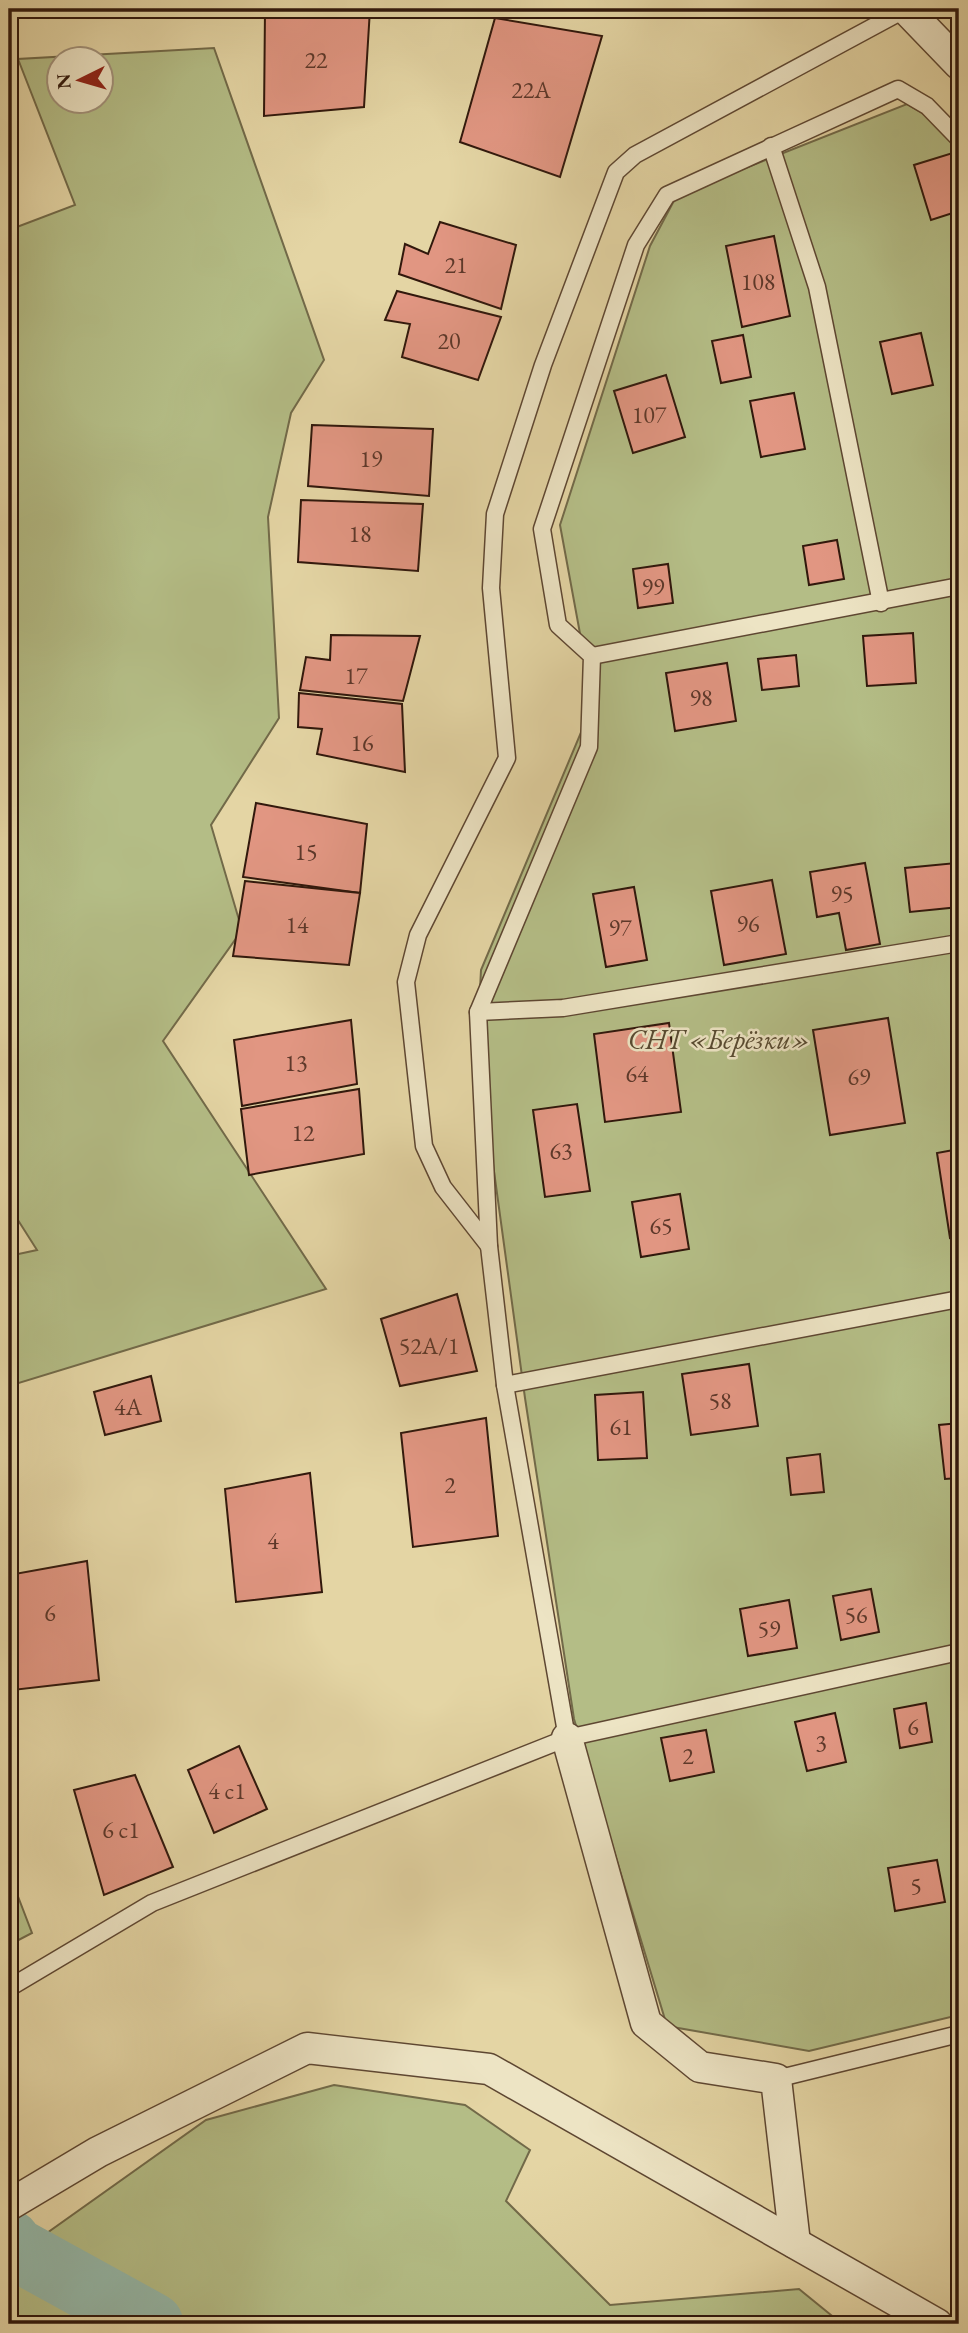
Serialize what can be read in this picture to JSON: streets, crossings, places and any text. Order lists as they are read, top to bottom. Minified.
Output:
{"parks":["СНТ «Берёзки»"],"house_numbers":["22","22А","21","108","20","107","19","18","99","17","98","16","15","95","96","14","97","13","64","69","12","63","65","52А/1","58","4А","61","2","4","6","56","59","6","3","2","4 с1","6 с1","5"],"north":"left"}
